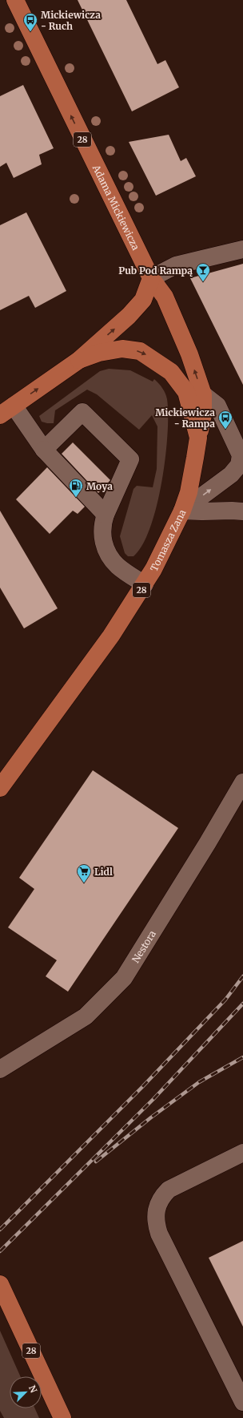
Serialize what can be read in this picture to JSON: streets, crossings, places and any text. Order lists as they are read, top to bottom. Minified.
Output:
{"streets":{"main road":["28","Adama Mickiewicza","Tomasza Zana"],"street":["Nestora"]},"crossings":[["28","Tomasza Zana"],["Adama Mickiewicza","Tomasza Zana"]],"one_way":["Adama Mickiewicza"],"places":{"bus stop":["Mickiewicza - Ruch","Mickiewicza - Rampa"],"bar":["Pub Pod Rampą"],"fuel station":["Moya"],"supermarket":["Lidl"]},"north":"top right"}
